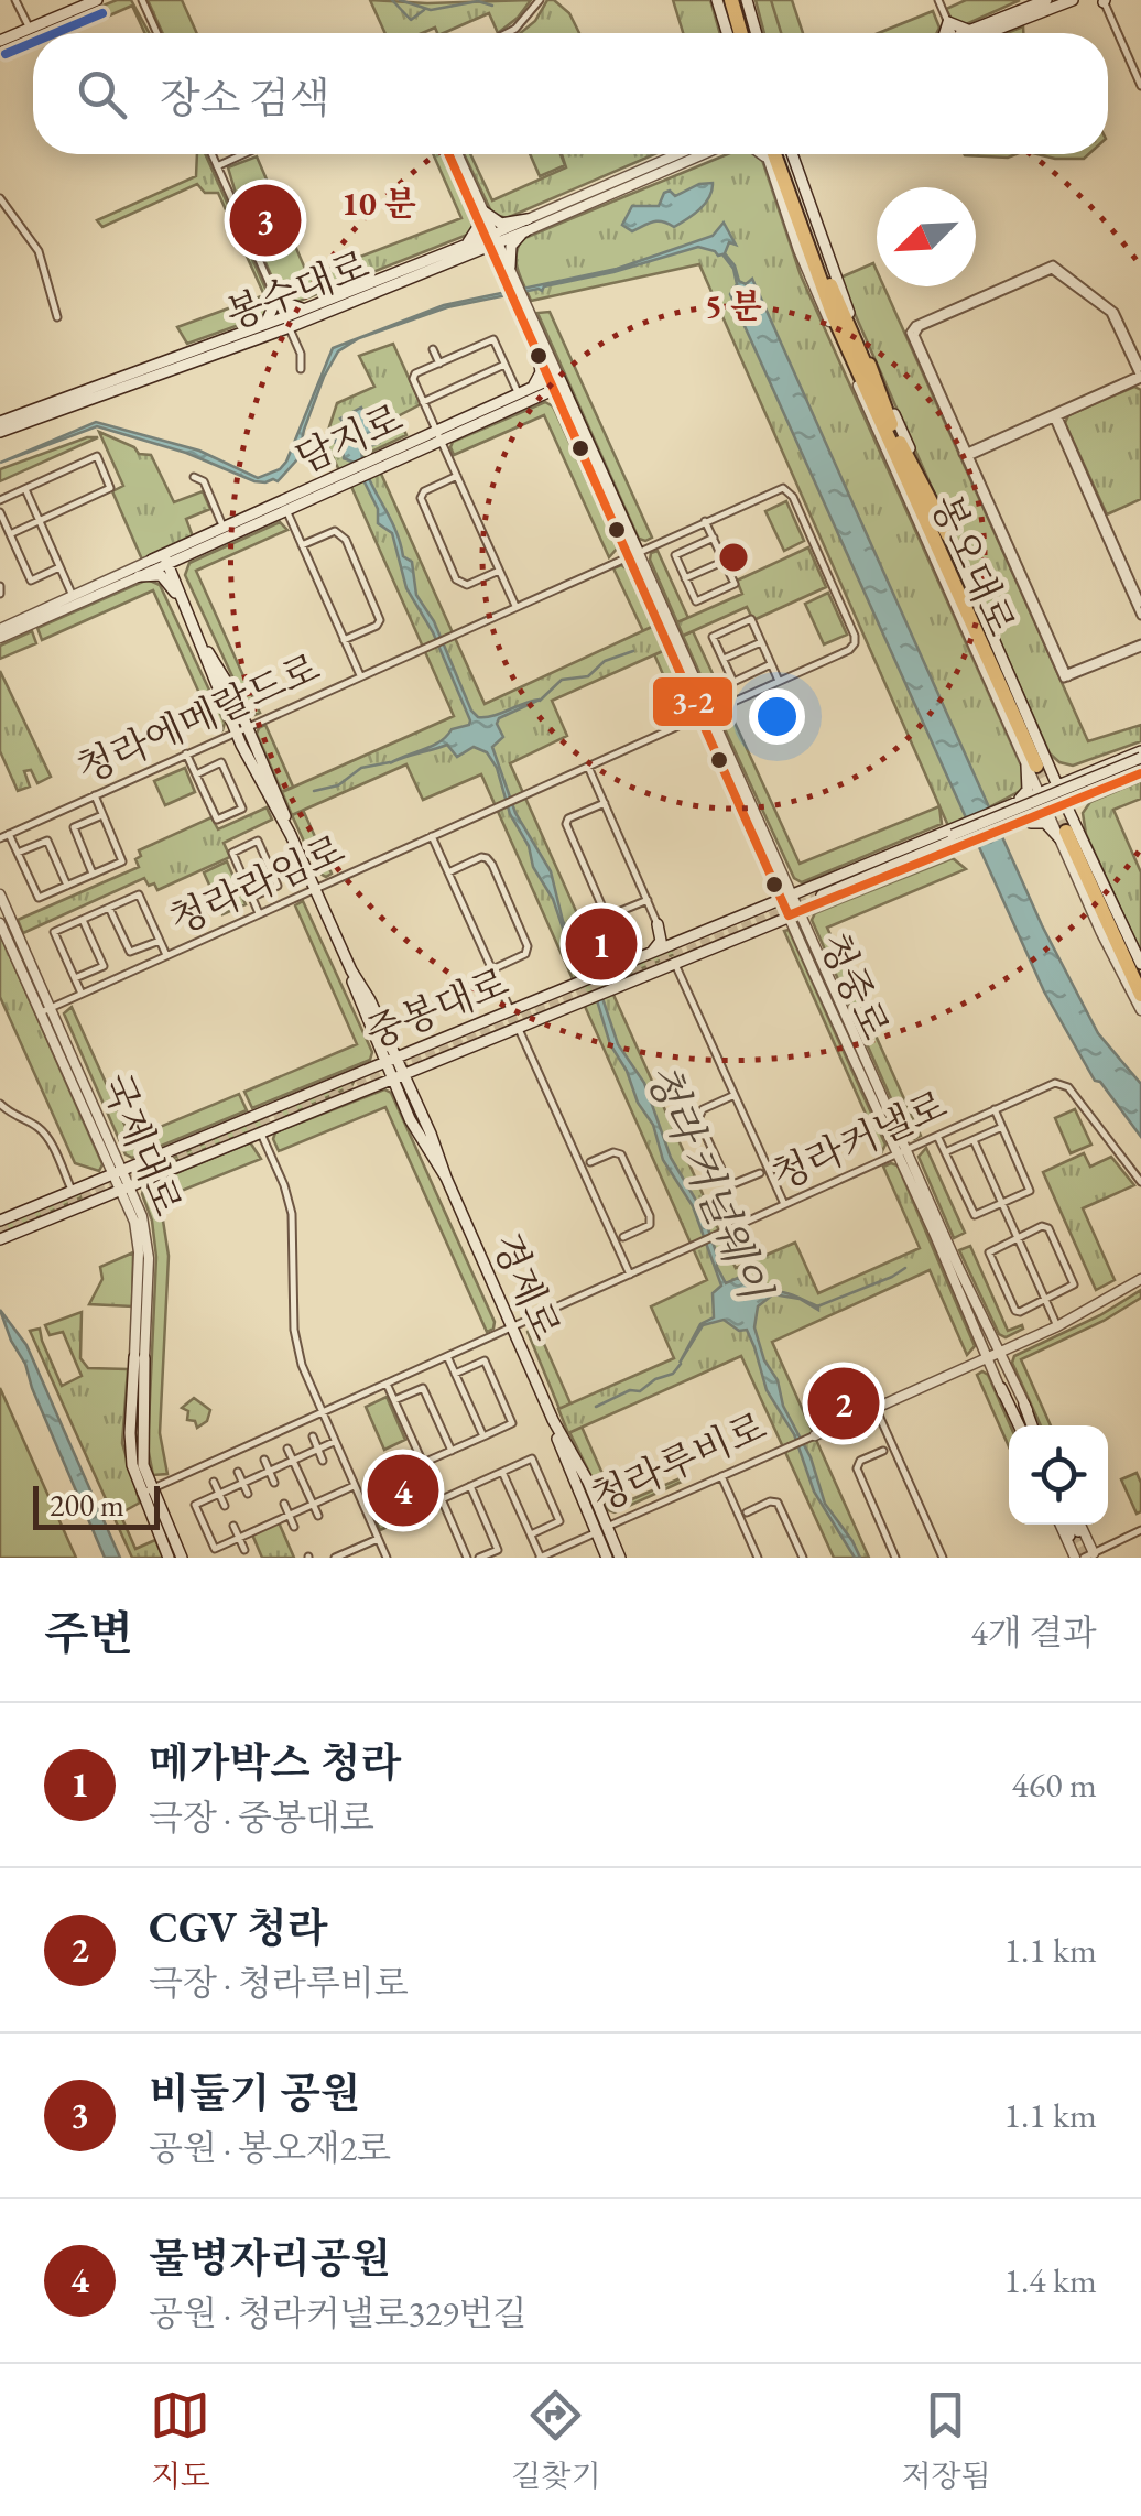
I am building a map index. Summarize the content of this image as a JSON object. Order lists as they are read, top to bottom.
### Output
{
  "streets": {
    "highway": ["봉오대로"],
    "main road": [
      "봉수대로",
      "담지로",
      "청중로",
      "중봉대로",
      "국제대로",
      "경제로"
    ],
    "street": [
      "청라에메랄드로",
      "청라라임로",
      "청라커낼로",
      "청라루비로"
    ]
  },
  "crossings": [
    ["담지로", "경제로"],
    ["봉오대로", "중봉대로"],
    ["청라에메랄드로", "경제로"],
    ["청라라임로", "국제대로"],
    ["청라라임로", "경제로"],
    ["청중로", "중봉대로"],
    ["청중로", "청라커낼로"],
    ["청중로", "청라루비로"],
    ["중봉대로", "국제대로"],
    ["중봉대로", "경제로"],
    ["청라커낼로", "국제대로"],
    ["청라커낼로", "경제로"],
    ["청라커낼로", "청라루비로"],
    ["경제로", "청라루비로"]
  ],
  "water": ["청라 커널웨이"],
  "lines": ["transit line 1", "transit line 3-2"],
  "scale_bar": "200 m",
  "north": "bottom left",
  "page": {
    "search": "장소 검색",
    "pins": [
      "3",
      "1",
      "2",
      "4"
    ],
    "scale": "200 m",
    "heading": ["주변", "4개 결과"],
    "list": [
      {
        "mark": "1",
        "name": "메가박스 청라",
        "note": "극장 · 중봉대로",
        "value": "460 m"
      },
      {
        "mark": "2",
        "name": "CGV 청라",
        "note": "극장 · 청라루비로",
        "value": "1.1 km"
      },
      {
        "mark": "3",
        "name": "비둘기 공원",
        "note": "공원 · 봉오재2로",
        "value": "1.1 km"
      },
      {
        "mark": "4",
        "name": "물병자리공원",
        "note": "공원 · 청라커낼로329번길",
        "value": "1.4 km"
      }
    ],
    "nav": ["지도", "길찾기", "저장됨"]
  },
  "rings": ["10 분", "5 분"]
}
